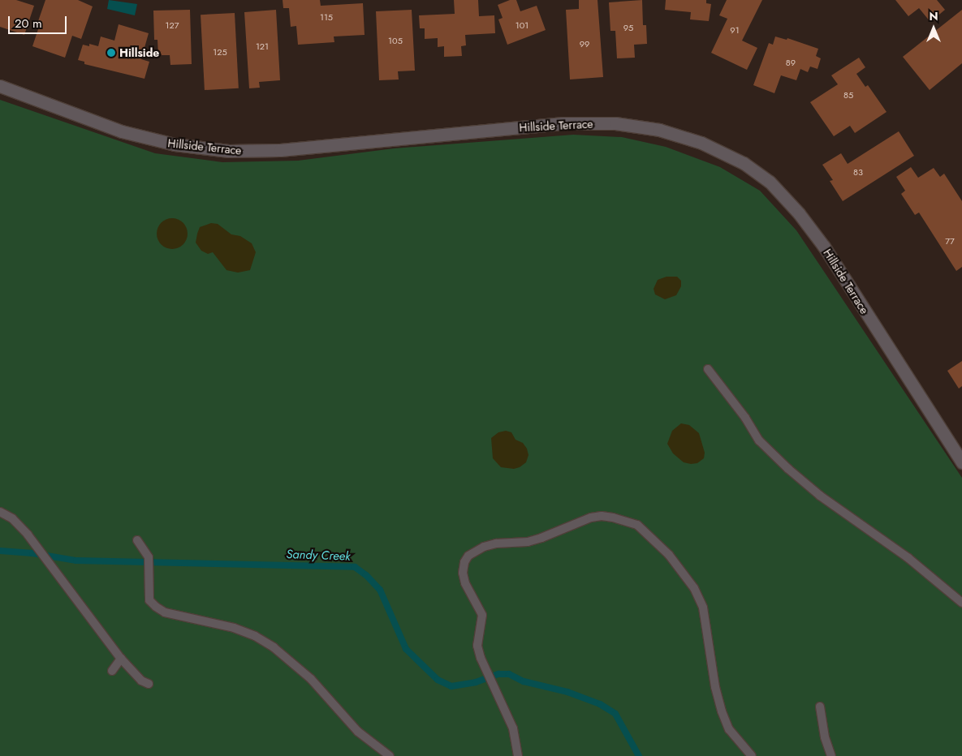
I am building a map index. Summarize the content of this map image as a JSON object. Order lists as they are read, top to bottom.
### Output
{
  "streets": {
    "street": ["Hillside Terrace"]
  },
  "water": ["Sandy Creek"],
  "places": ["Hillside"],
  "house_numbers": [
    "115",
    "127",
    "101",
    "95",
    "91",
    "105",
    "99",
    "121",
    "125",
    "89",
    "85",
    "83",
    "77"
  ],
  "scale_bar": "20 m",
  "north": "top"
}
